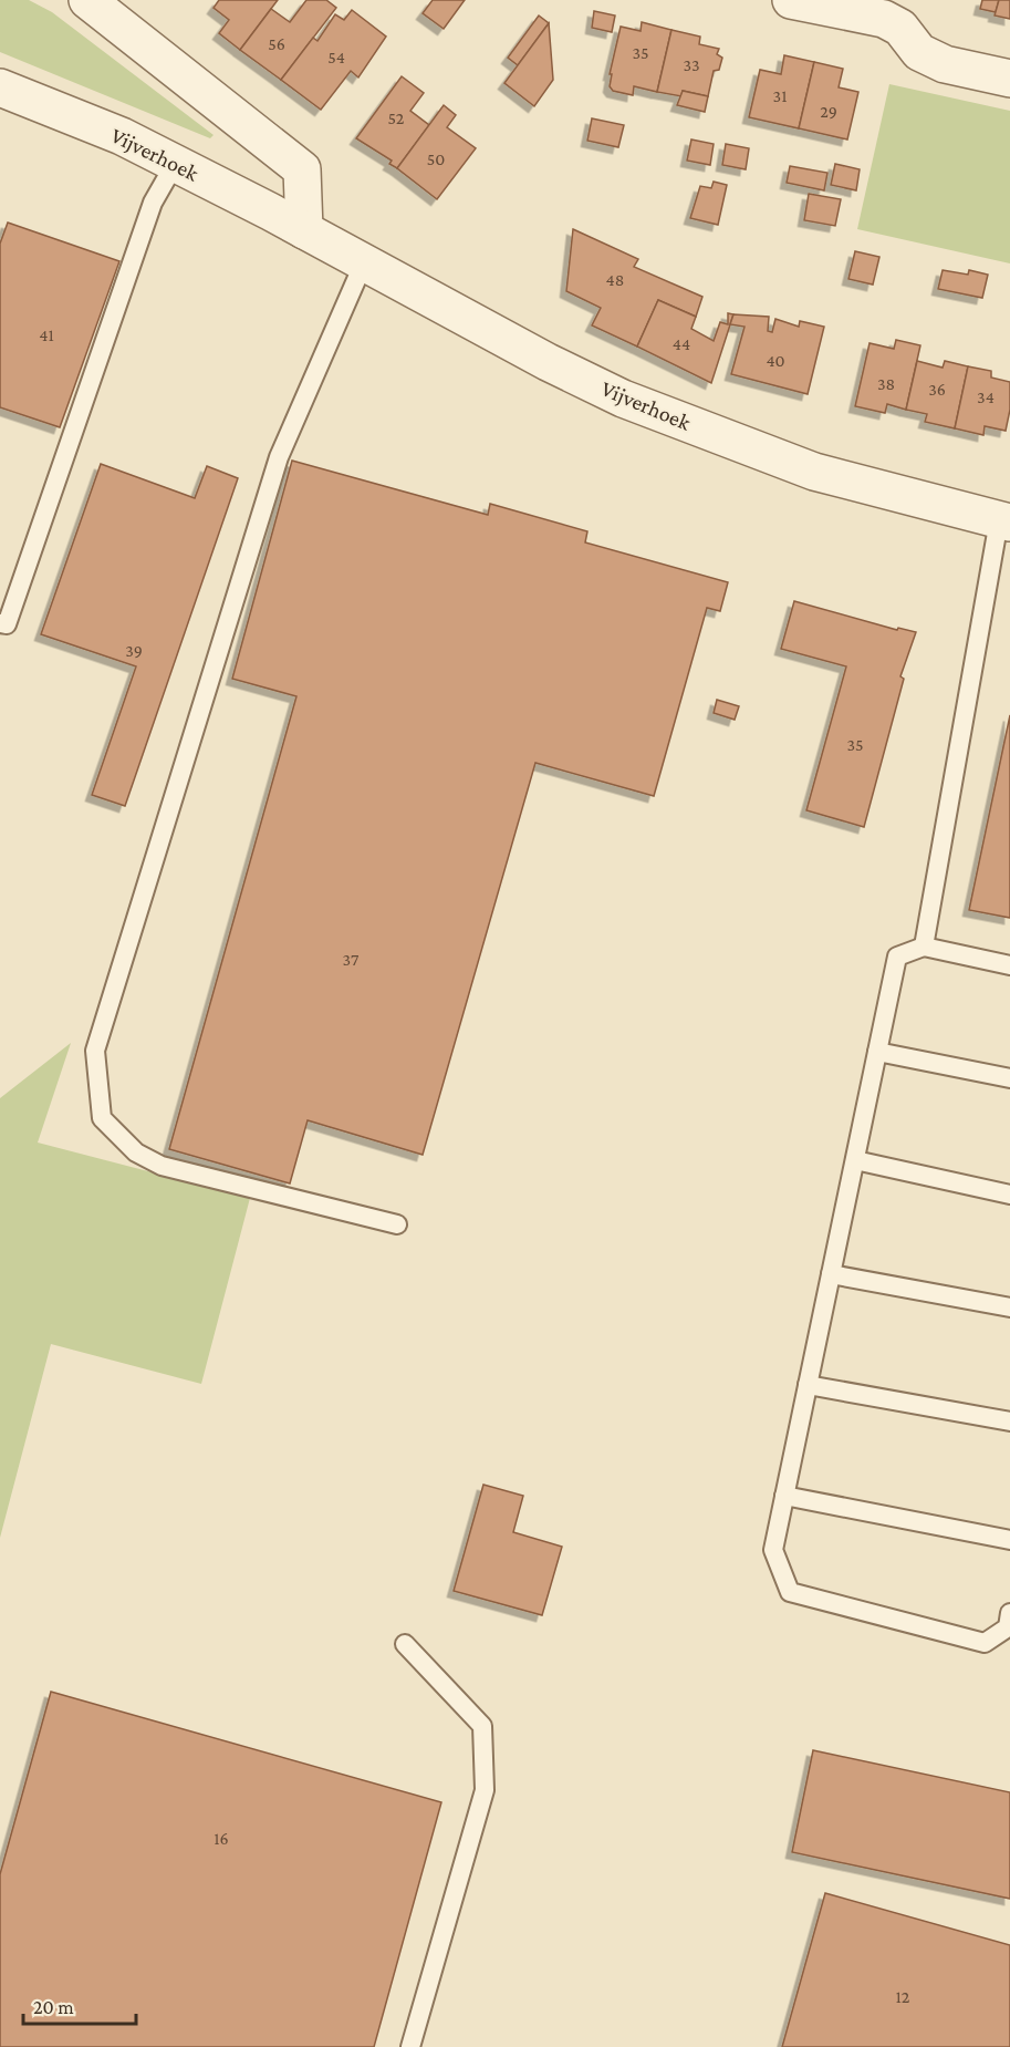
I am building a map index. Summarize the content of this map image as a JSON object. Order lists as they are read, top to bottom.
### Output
{
  "streets": {
    "street": ["Vijverhoek"]
  },
  "house_numbers": [
    "56",
    "35",
    "54",
    "33",
    "31",
    "29",
    "52",
    "50",
    "48",
    "41",
    "44",
    "40",
    "38",
    "36",
    "34",
    "39",
    "35",
    "37",
    "16",
    "12"
  ],
  "scale_bar": "20 m"
}
